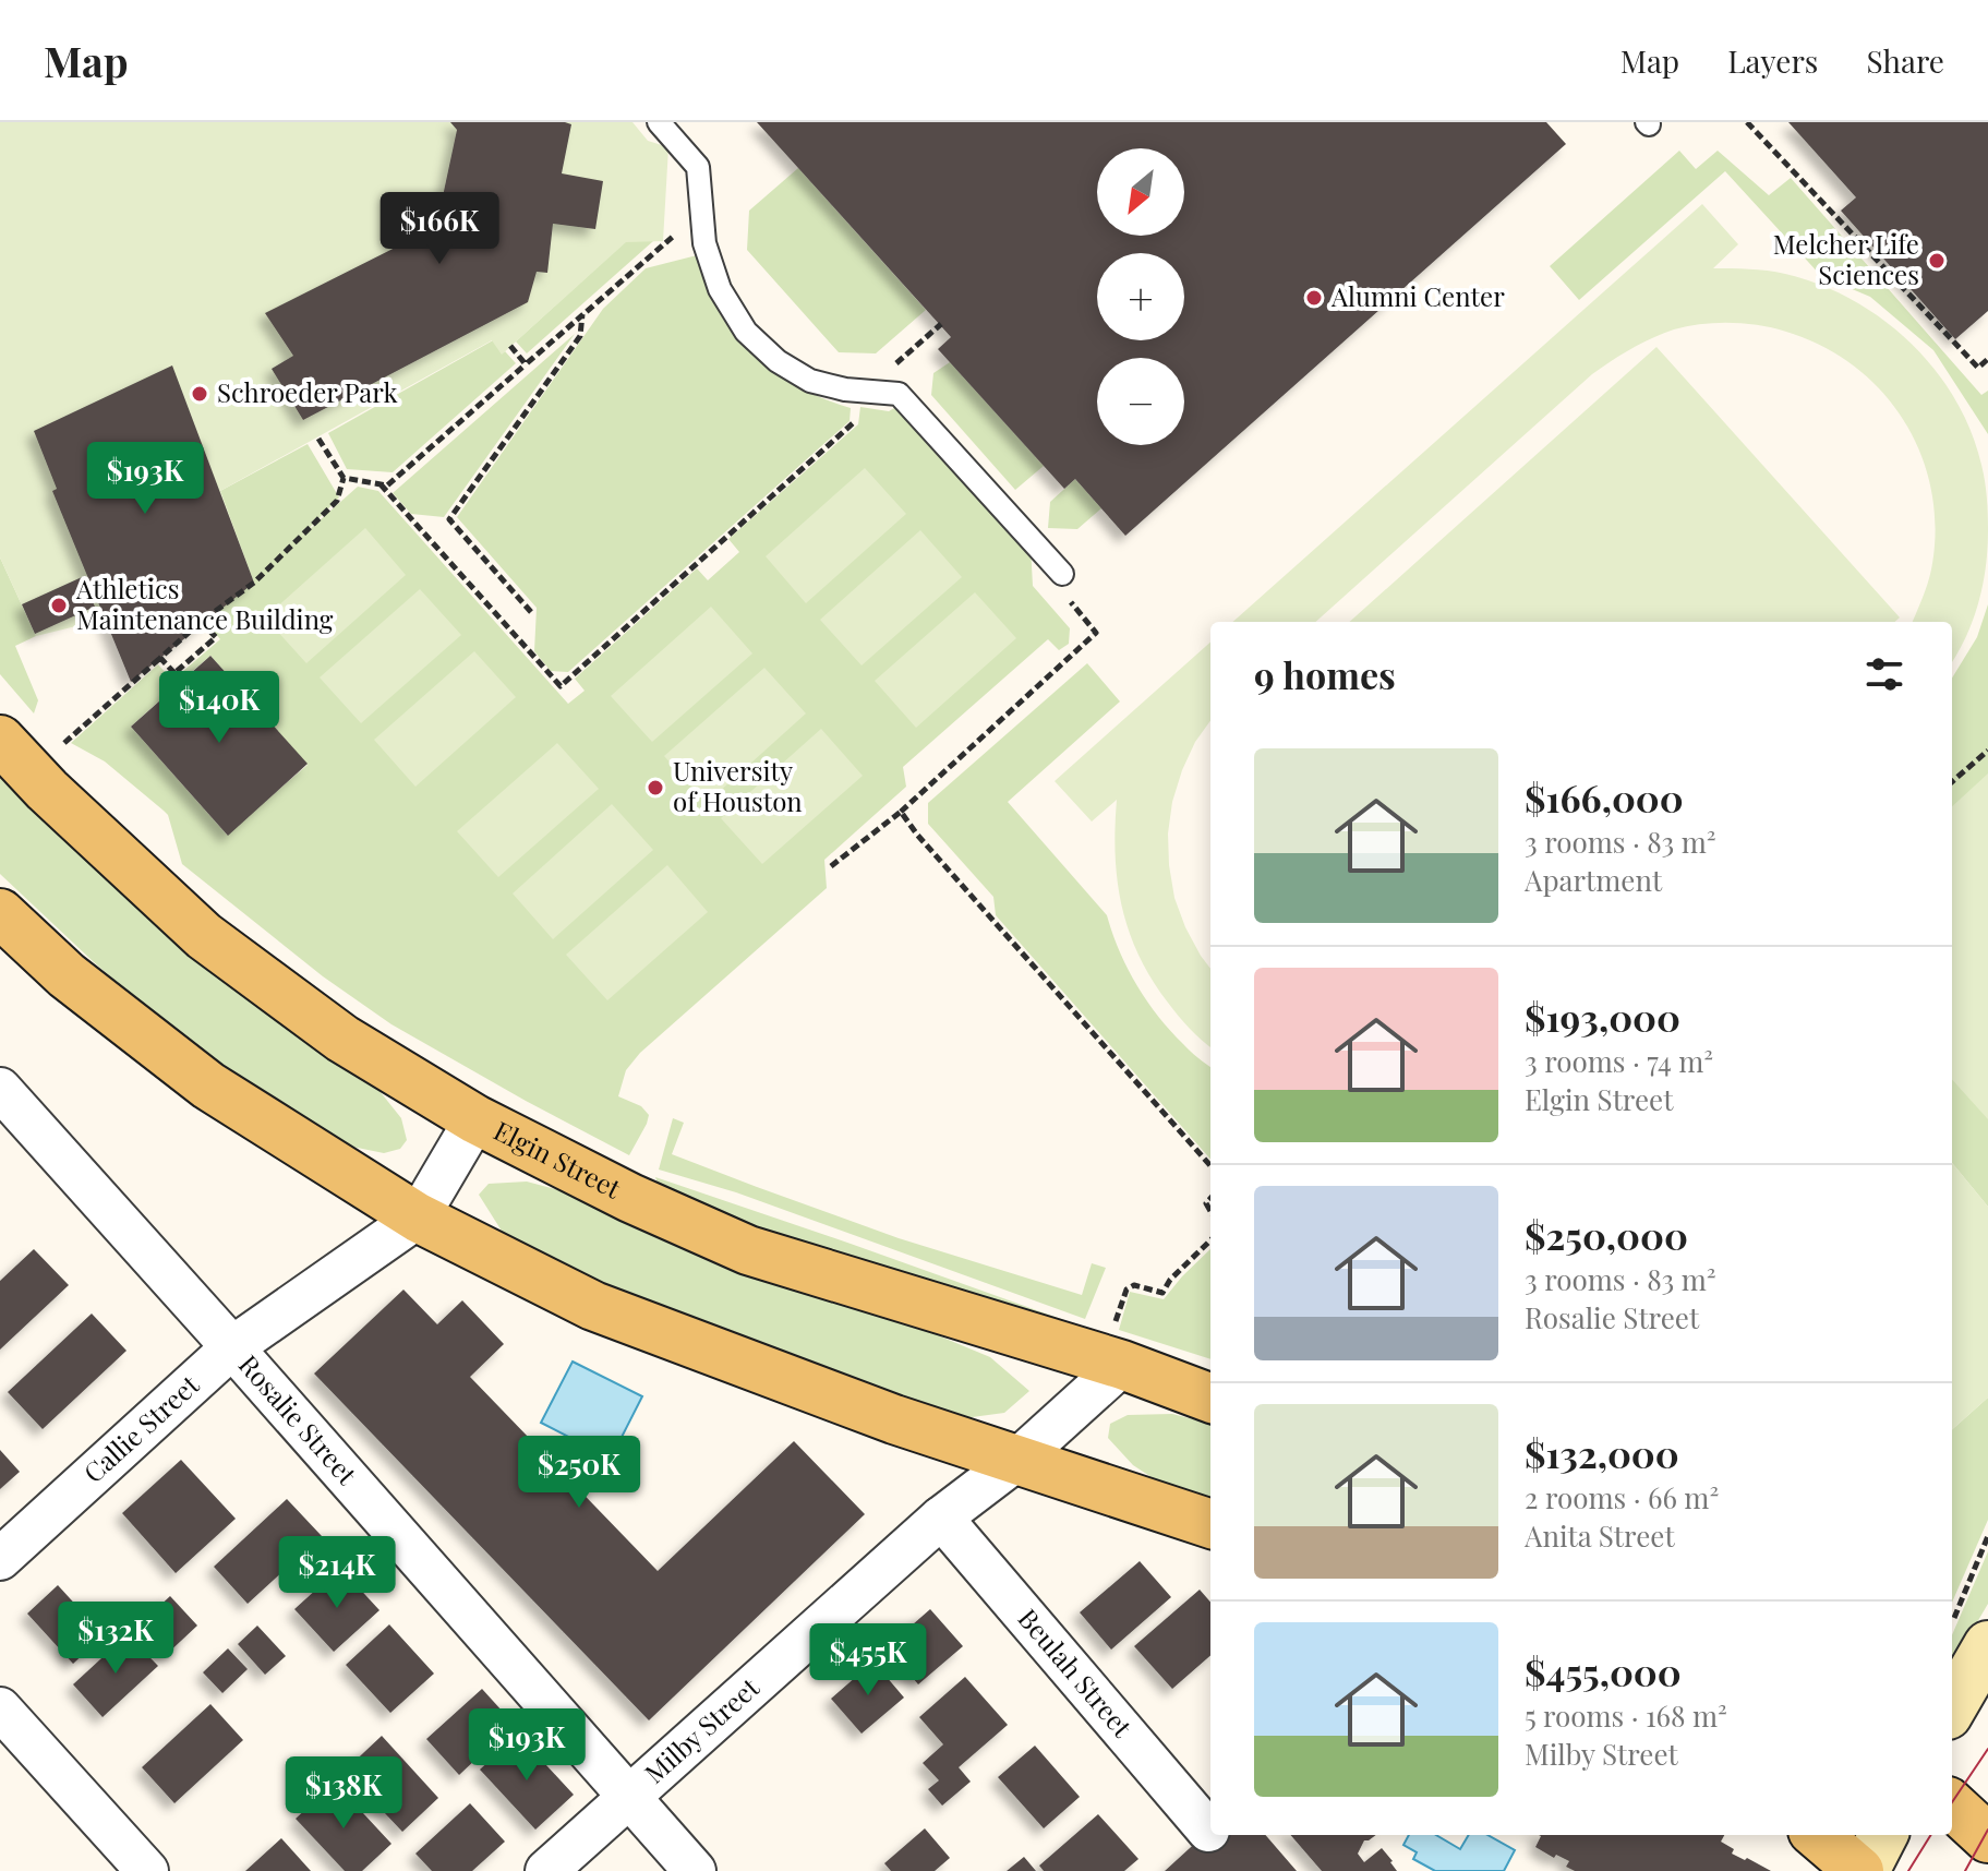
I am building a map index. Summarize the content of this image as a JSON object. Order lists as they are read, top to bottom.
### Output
{
  "streets": {
    "main road": ["Elgin Street"],
    "street": [
      "Rosalie Street",
      "Callie Street",
      "Beulah Street",
      "Milby Street"
    ]
  },
  "crossings": [
    ["Elgin Street", "Milby Street"],
    ["Rosalie Street", "Callie Street"],
    ["Rosalie Street", "Milby Street"],
    ["Beulah Street", "Milby Street"]
  ],
  "places": [
    "Melcher Life Sciences",
    "Alumni Center",
    "Schroeder Park",
    "Athletics Maintenance Building",
    "University of Houston"
  ],
  "north": "bottom left",
  "page": {
    "header": "Map",
    "nav": ["Map", "Layers", "Share"],
    "map_buttons": ["+", "−"],
    "price": [
      "$166K",
      "$193K",
      "$140K",
      "$250K",
      "$214K",
      "$132K",
      "$455K",
      "$193K",
      "$138K"
    ],
    "heading": "9 homes",
    "list": [
      {
        "name": "$166,000",
        "note": "3 rooms · 83 m² · Apartment"
      },
      {
        "name": "$193,000",
        "note": "3 rooms · 74 m² · Elgin Street"
      },
      {
        "name": "$250,000",
        "note": "3 rooms · 83 m² · Rosalie Street"
      },
      {
        "name": "$132,000",
        "note": "2 rooms · 66 m² · Anita Street"
      },
      {
        "name": "$455,000",
        "note": "5 rooms · 168 m² · Milby Street"
      }
    ]
  }
}
